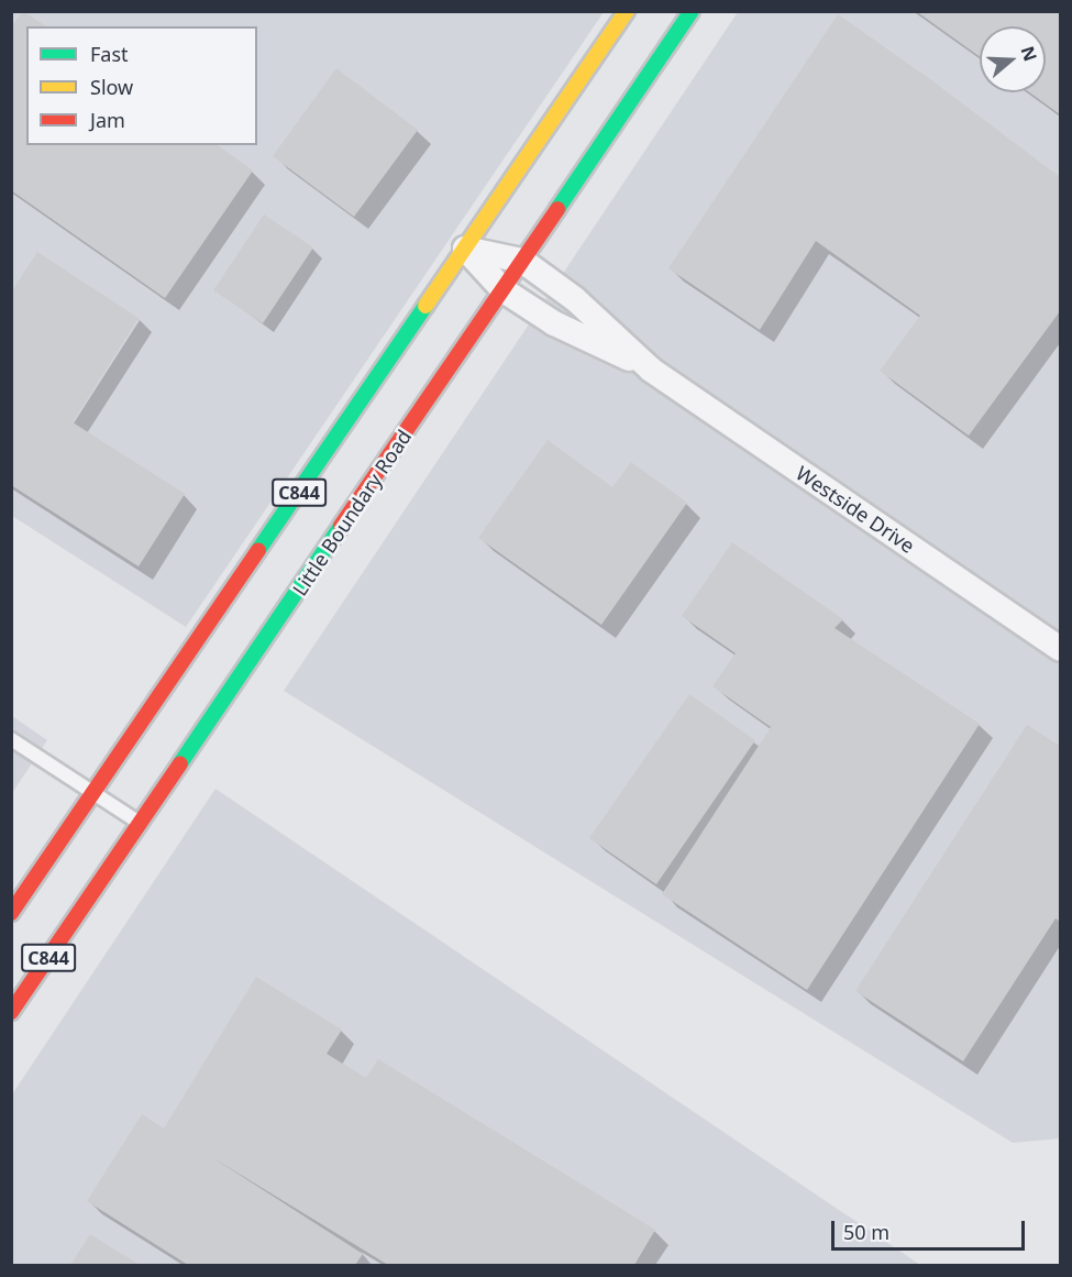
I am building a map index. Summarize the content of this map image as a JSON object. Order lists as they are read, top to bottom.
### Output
{
  "streets": {
    "main road": ["C844", "Little Boundary Road"],
    "street": ["Westside Drive"]
  },
  "crossings": [
    ["C844", "Westside Drive"],
    ["Westside Drive", "Little Boundary Road"]
  ],
  "legend": ["Fast", "Slow", "Jam"],
  "scale_bar": "50 m",
  "north": "right"
}
